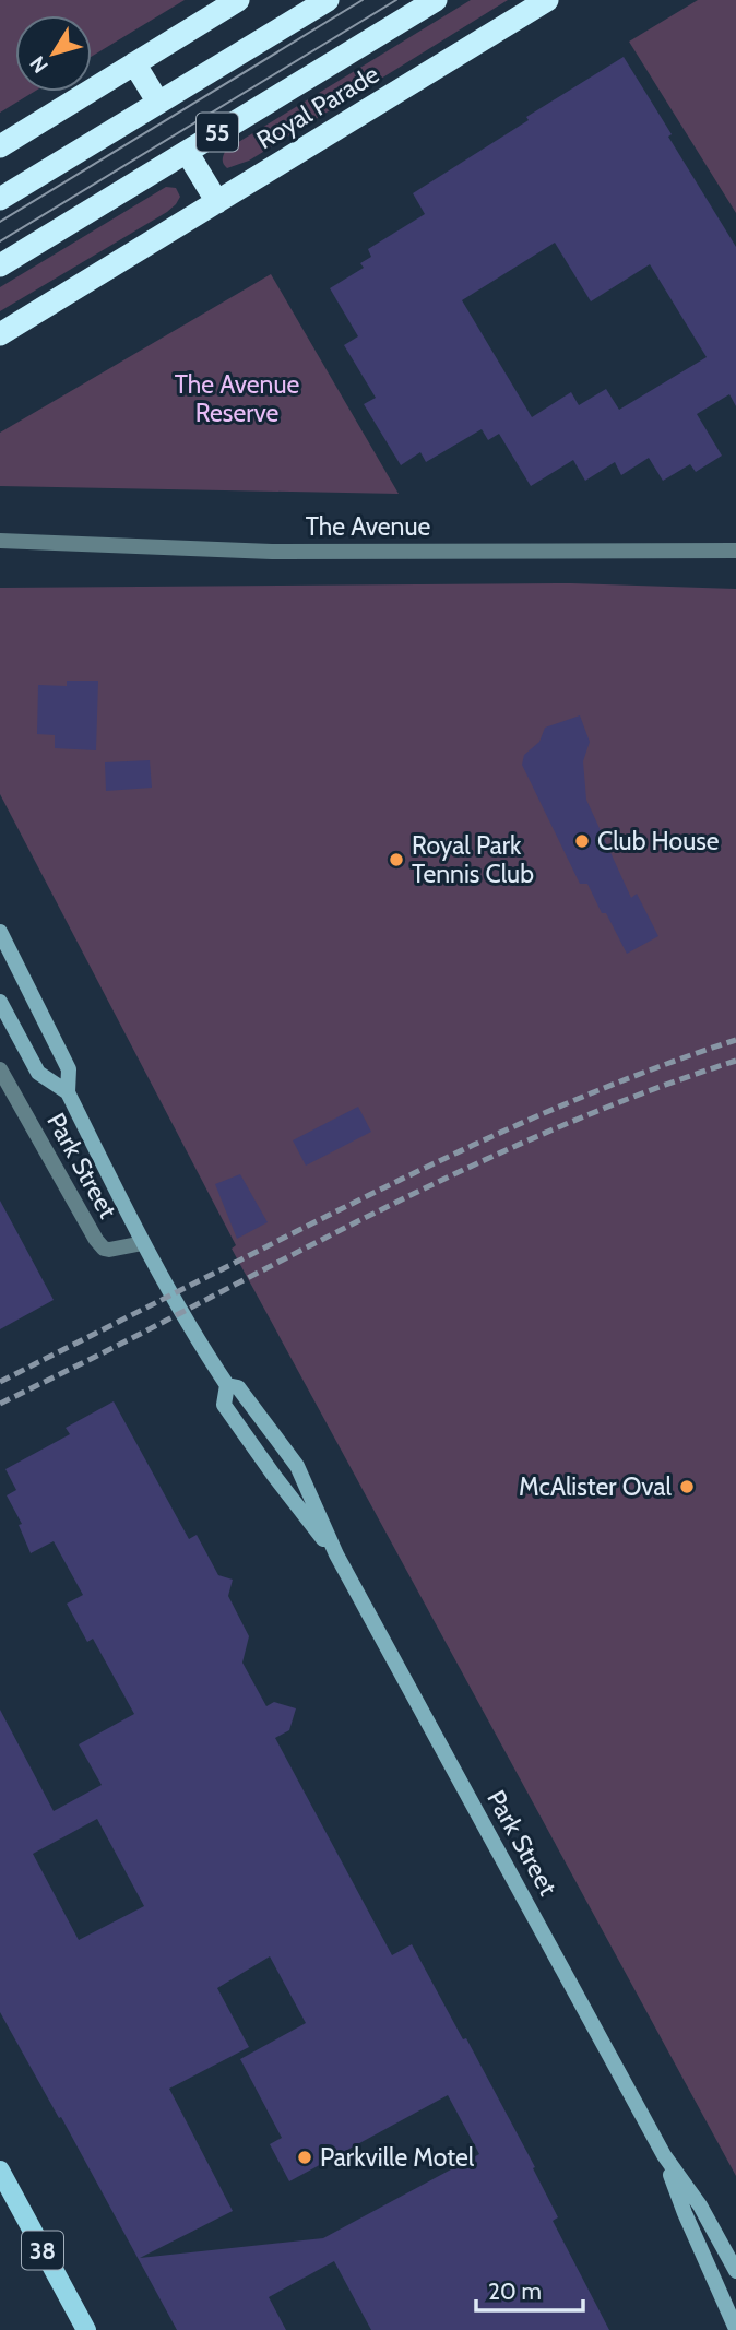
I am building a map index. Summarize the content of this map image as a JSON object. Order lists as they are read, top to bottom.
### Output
{
  "streets": {
    "highway": ["Royal Parade", "55"],
    "main road": ["38"],
    "street": ["The Avenue", "Park Street"]
  },
  "parks": ["The Avenue Reserve"],
  "places": [
    "Club House",
    "Royal Park Tennis Club",
    "McAlister Oval",
    "Parkville Motel"
  ],
  "scale_bar": "20 m",
  "north": "bottom left"
}
